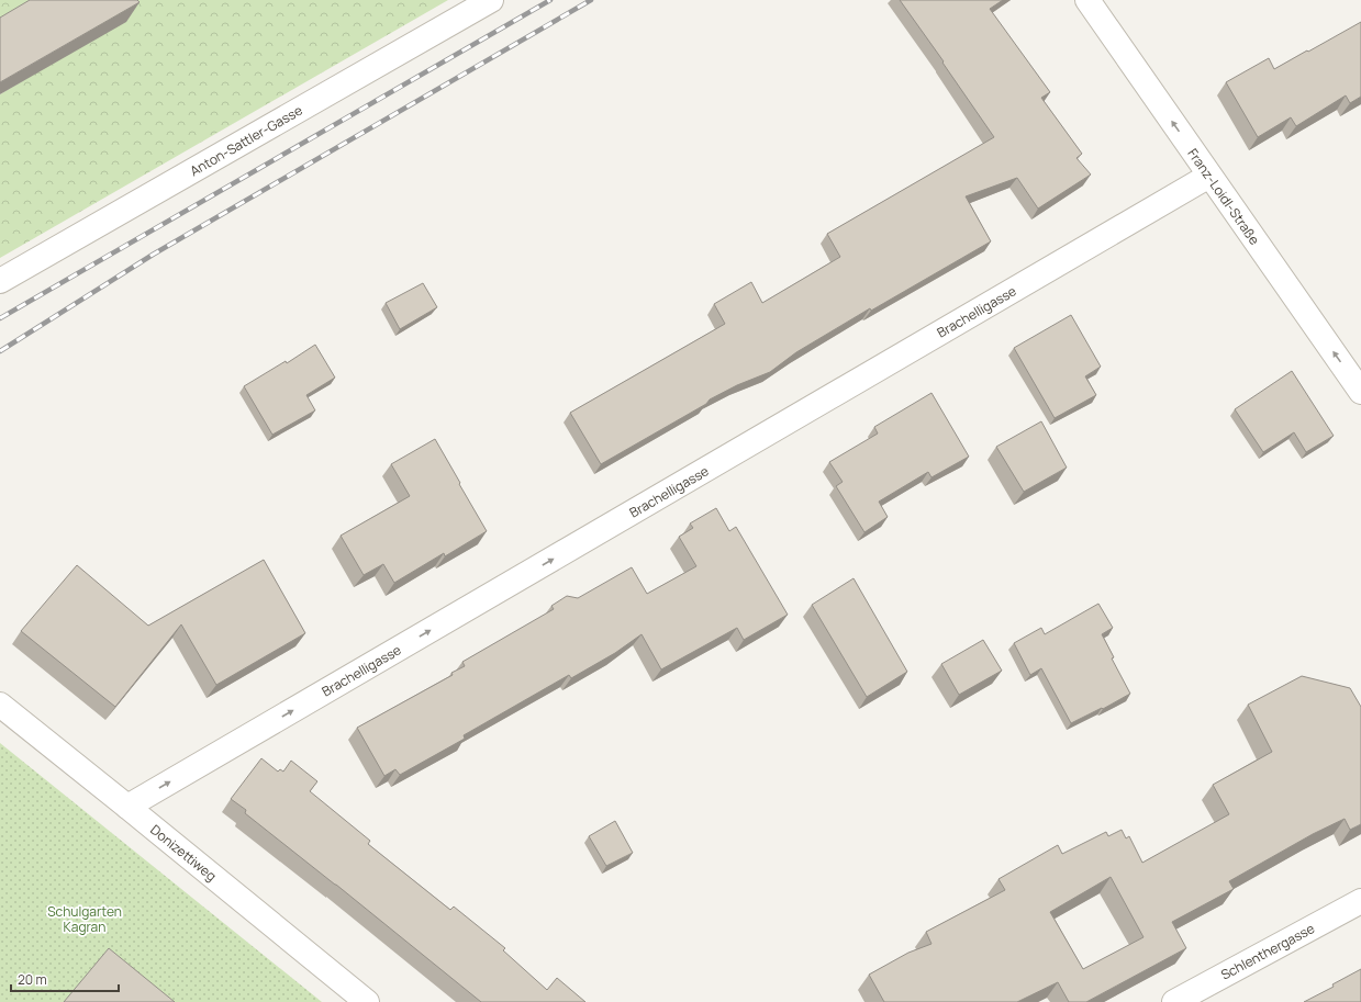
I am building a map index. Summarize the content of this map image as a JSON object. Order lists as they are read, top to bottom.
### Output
{
  "streets": {
    "street": [
      "Anton-Sattler-Gasse",
      "Franz-Loidl-Straße",
      "Brachelligasse",
      "Donizettiweg",
      "Schlenthergasse"
    ]
  },
  "crossings": [
    ["Franz-Loidl-Straße", "Brachelligasse"],
    ["Brachelligasse", "Donizettiweg"]
  ],
  "one_way": ["Franz-Loidl-Straße", "Brachelligasse"],
  "parks": ["Schulgarten Kagran"],
  "scale_bar": "20 m"
}
